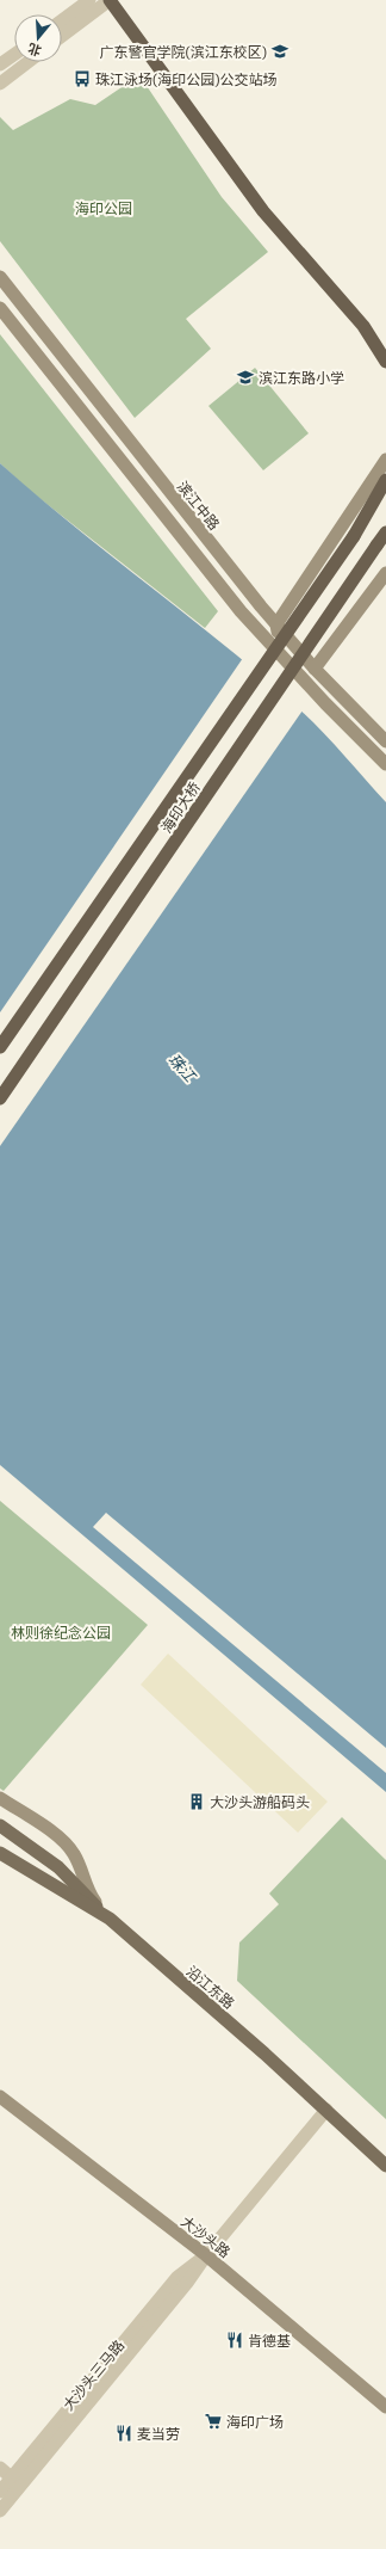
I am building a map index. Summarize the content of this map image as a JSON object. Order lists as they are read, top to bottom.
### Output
{
  "streets": {
    "highway": ["海印大桥"],
    "main road": ["滨江中路", "沿江东路", "大沙头路"],
    "street": ["大沙头三马路"]
  },
  "crossings": [
    ["沿江东路", "大沙头三马路"],
    ["大沙头路", "大沙头三马路"]
  ],
  "water": ["珠江"],
  "parks": ["海印公园", "林则徐纪念公园"],
  "places": {
    "school or university": ["广东警官学院(滨江东校区)", "滨江东路小学"],
    "bus stop": ["珠江泳场(海印公园)公交站场"],
    "building": ["大沙头游船码头"],
    "restaurant": ["肯德基", "麦当劳"],
    "supermarket": ["海印广场"]
  },
  "north": "bottom"
}
